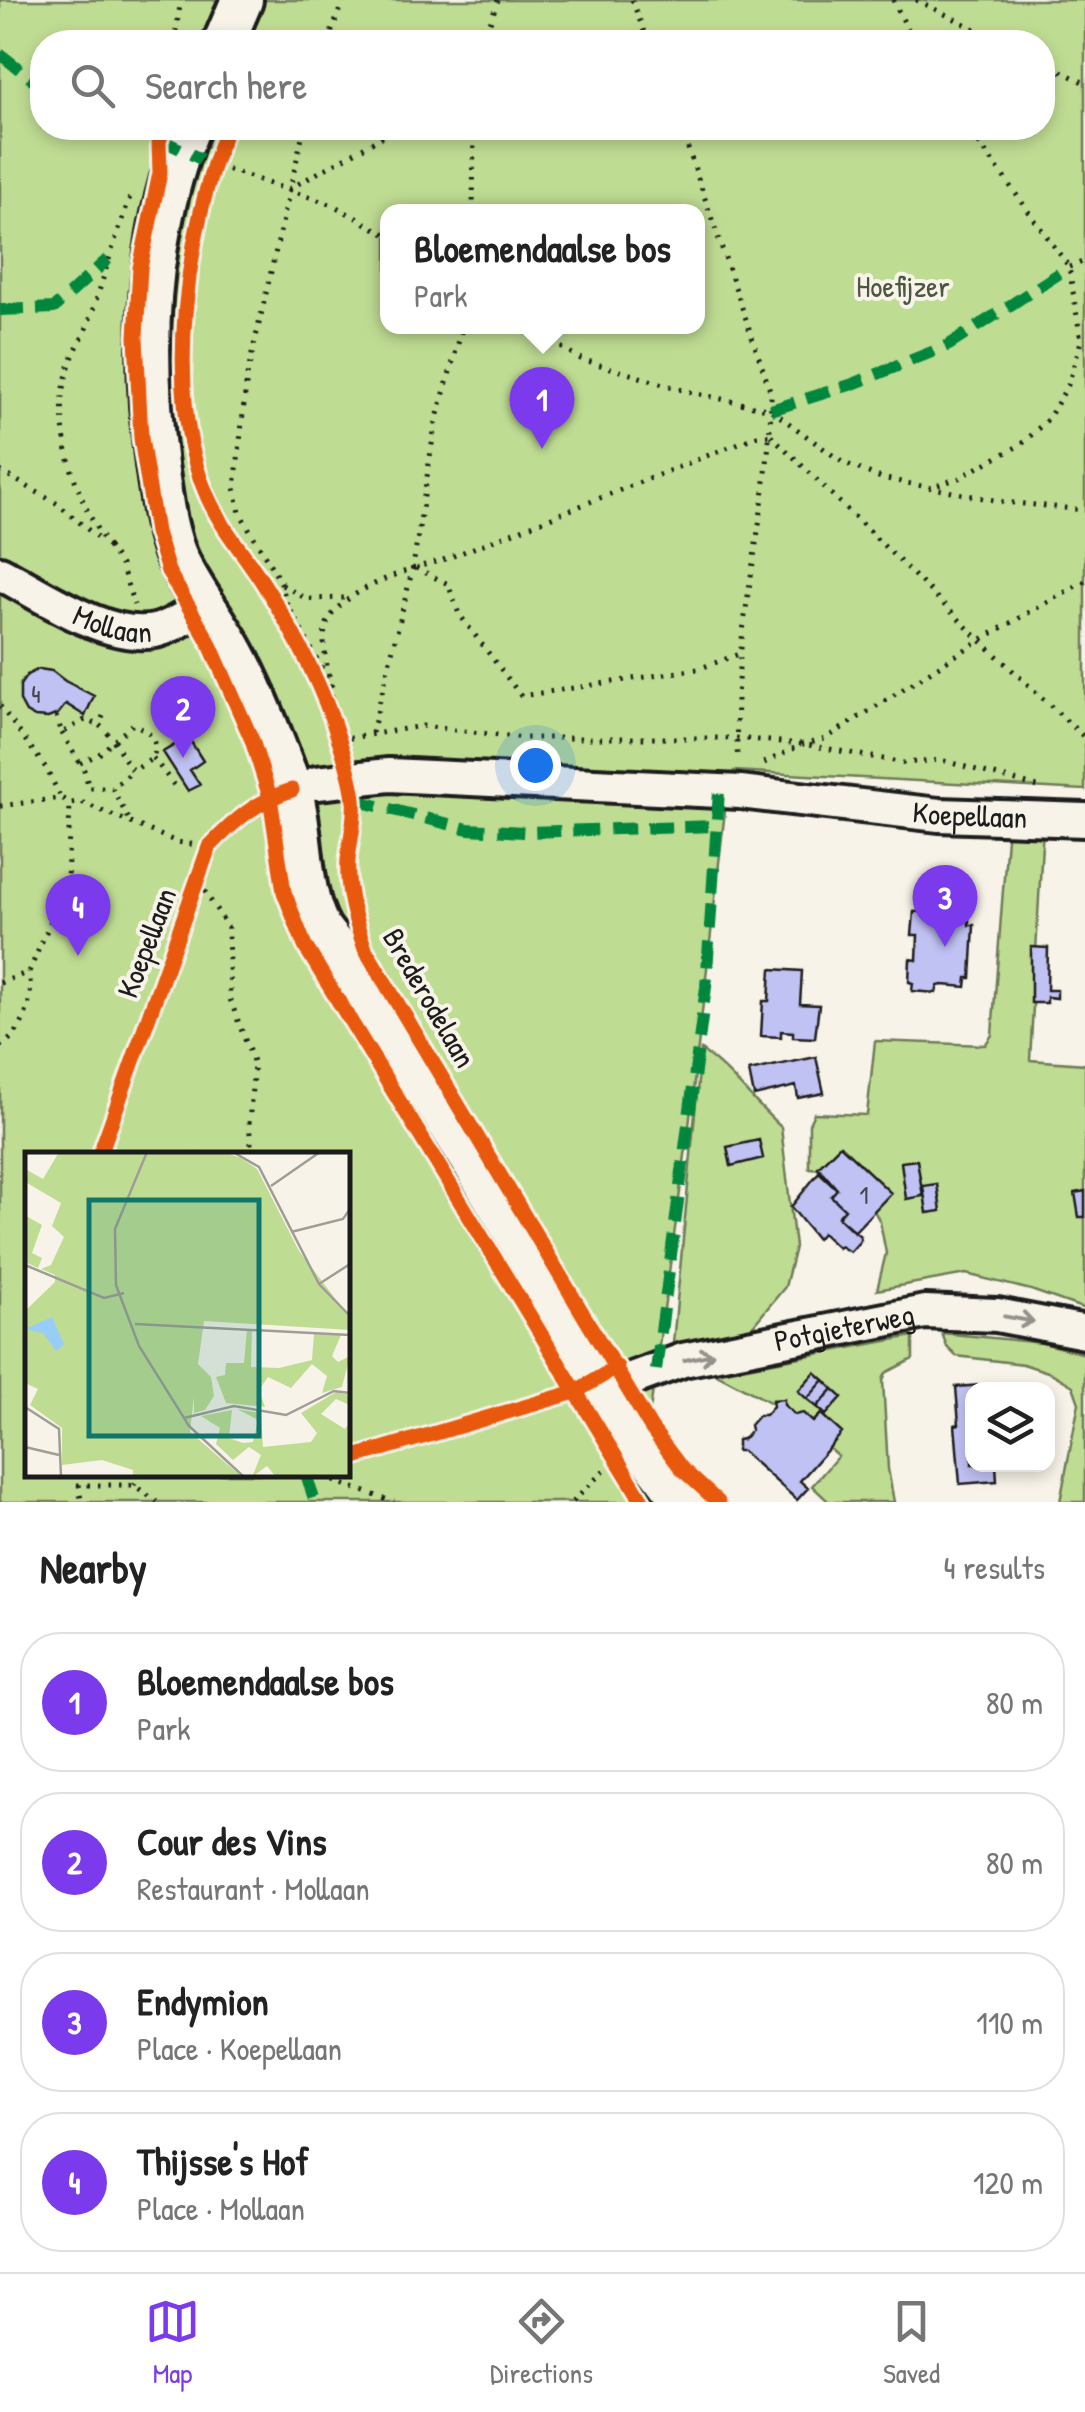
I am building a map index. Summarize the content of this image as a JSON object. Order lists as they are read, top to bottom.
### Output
{
  "streets": {
    "street": ["Mollaan", "Koepellaan", "Potgieterweg"],
    "cycle path": ["Brederodelaan"]
  },
  "one_way": ["Potgieterweg"],
  "parks": ["Hoefijzer"],
  "house_numbers": ["4", "1"],
  "page": {
    "search": "Search here",
    "popup": ["Bloemendaalse bos", "Park"],
    "pins": [
      "1",
      "2",
      "3",
      "4"
    ],
    "heading": ["Nearby", "4 results"],
    "list": [
      {
        "mark": "1",
        "name": "Bloemendaalse bos",
        "note": "Park",
        "value": "80 m"
      },
      {
        "mark": "2",
        "name": "Cour des Vins",
        "note": "Restaurant · Mollaan",
        "value": "80 m"
      },
      {
        "mark": "3",
        "name": "Endymion",
        "note": "Place · Koepellaan",
        "value": "110 m"
      },
      {
        "mark": "4",
        "name": "Thijsse's Hof",
        "note": "Place · Mollaan",
        "value": "120 m"
      }
    ],
    "nav": ["Map", "Directions", "Saved"]
  }
}
